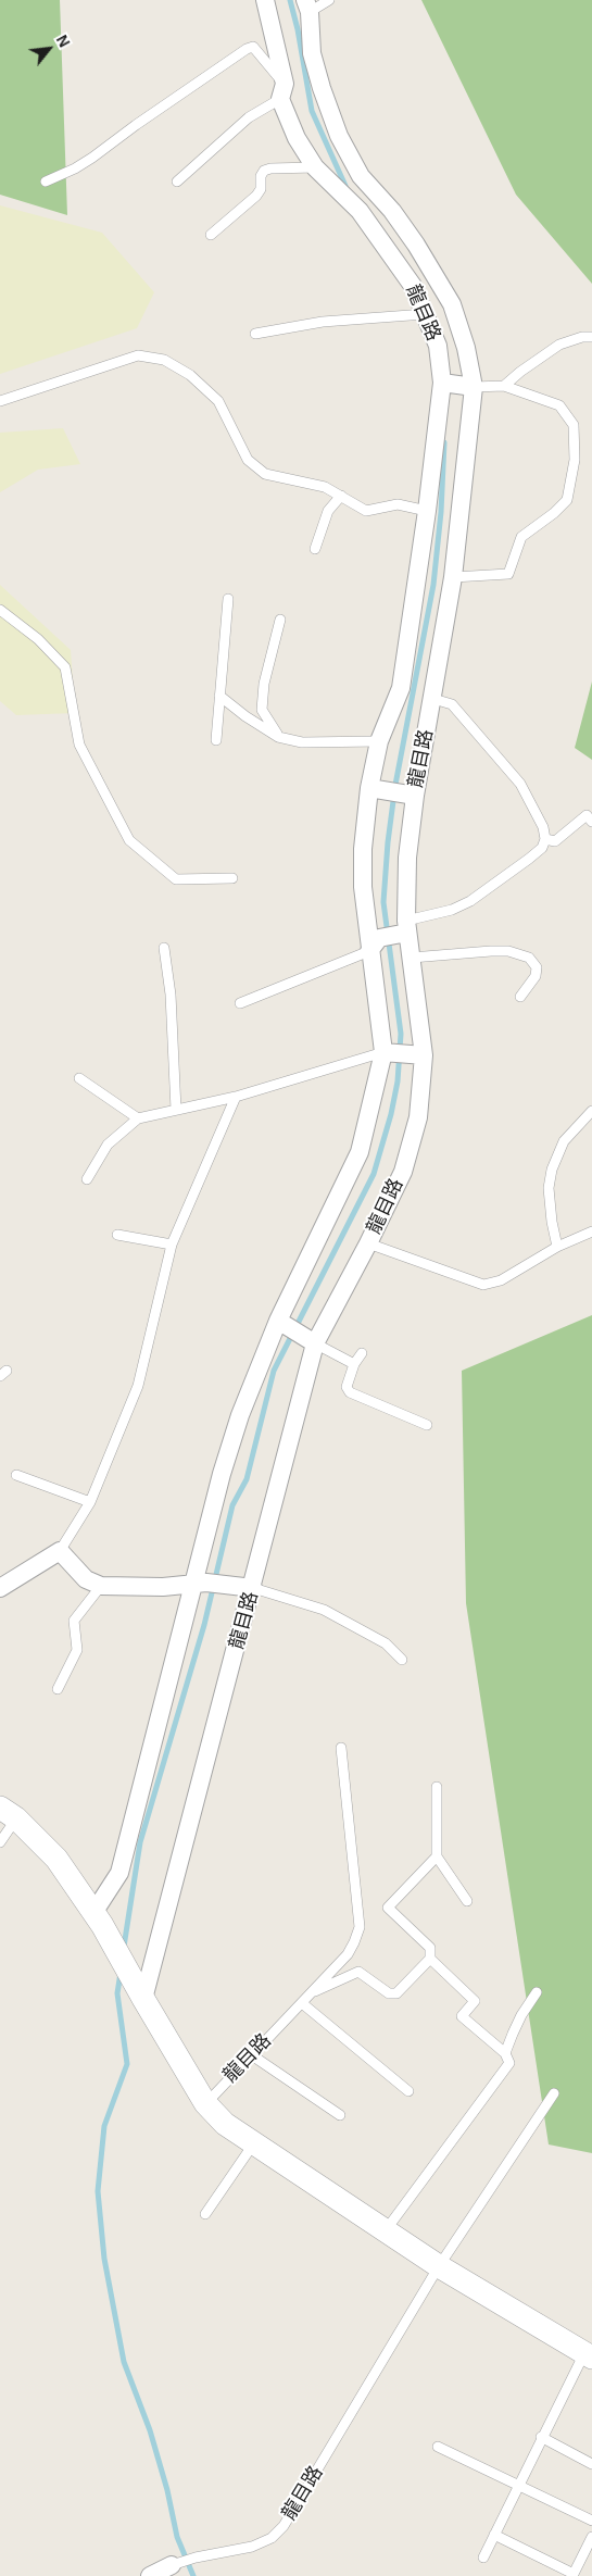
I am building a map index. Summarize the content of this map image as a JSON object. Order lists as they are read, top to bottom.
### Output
{
  "streets": {
    "street": ["龍目路"]
  },
  "north": "top right"
}
